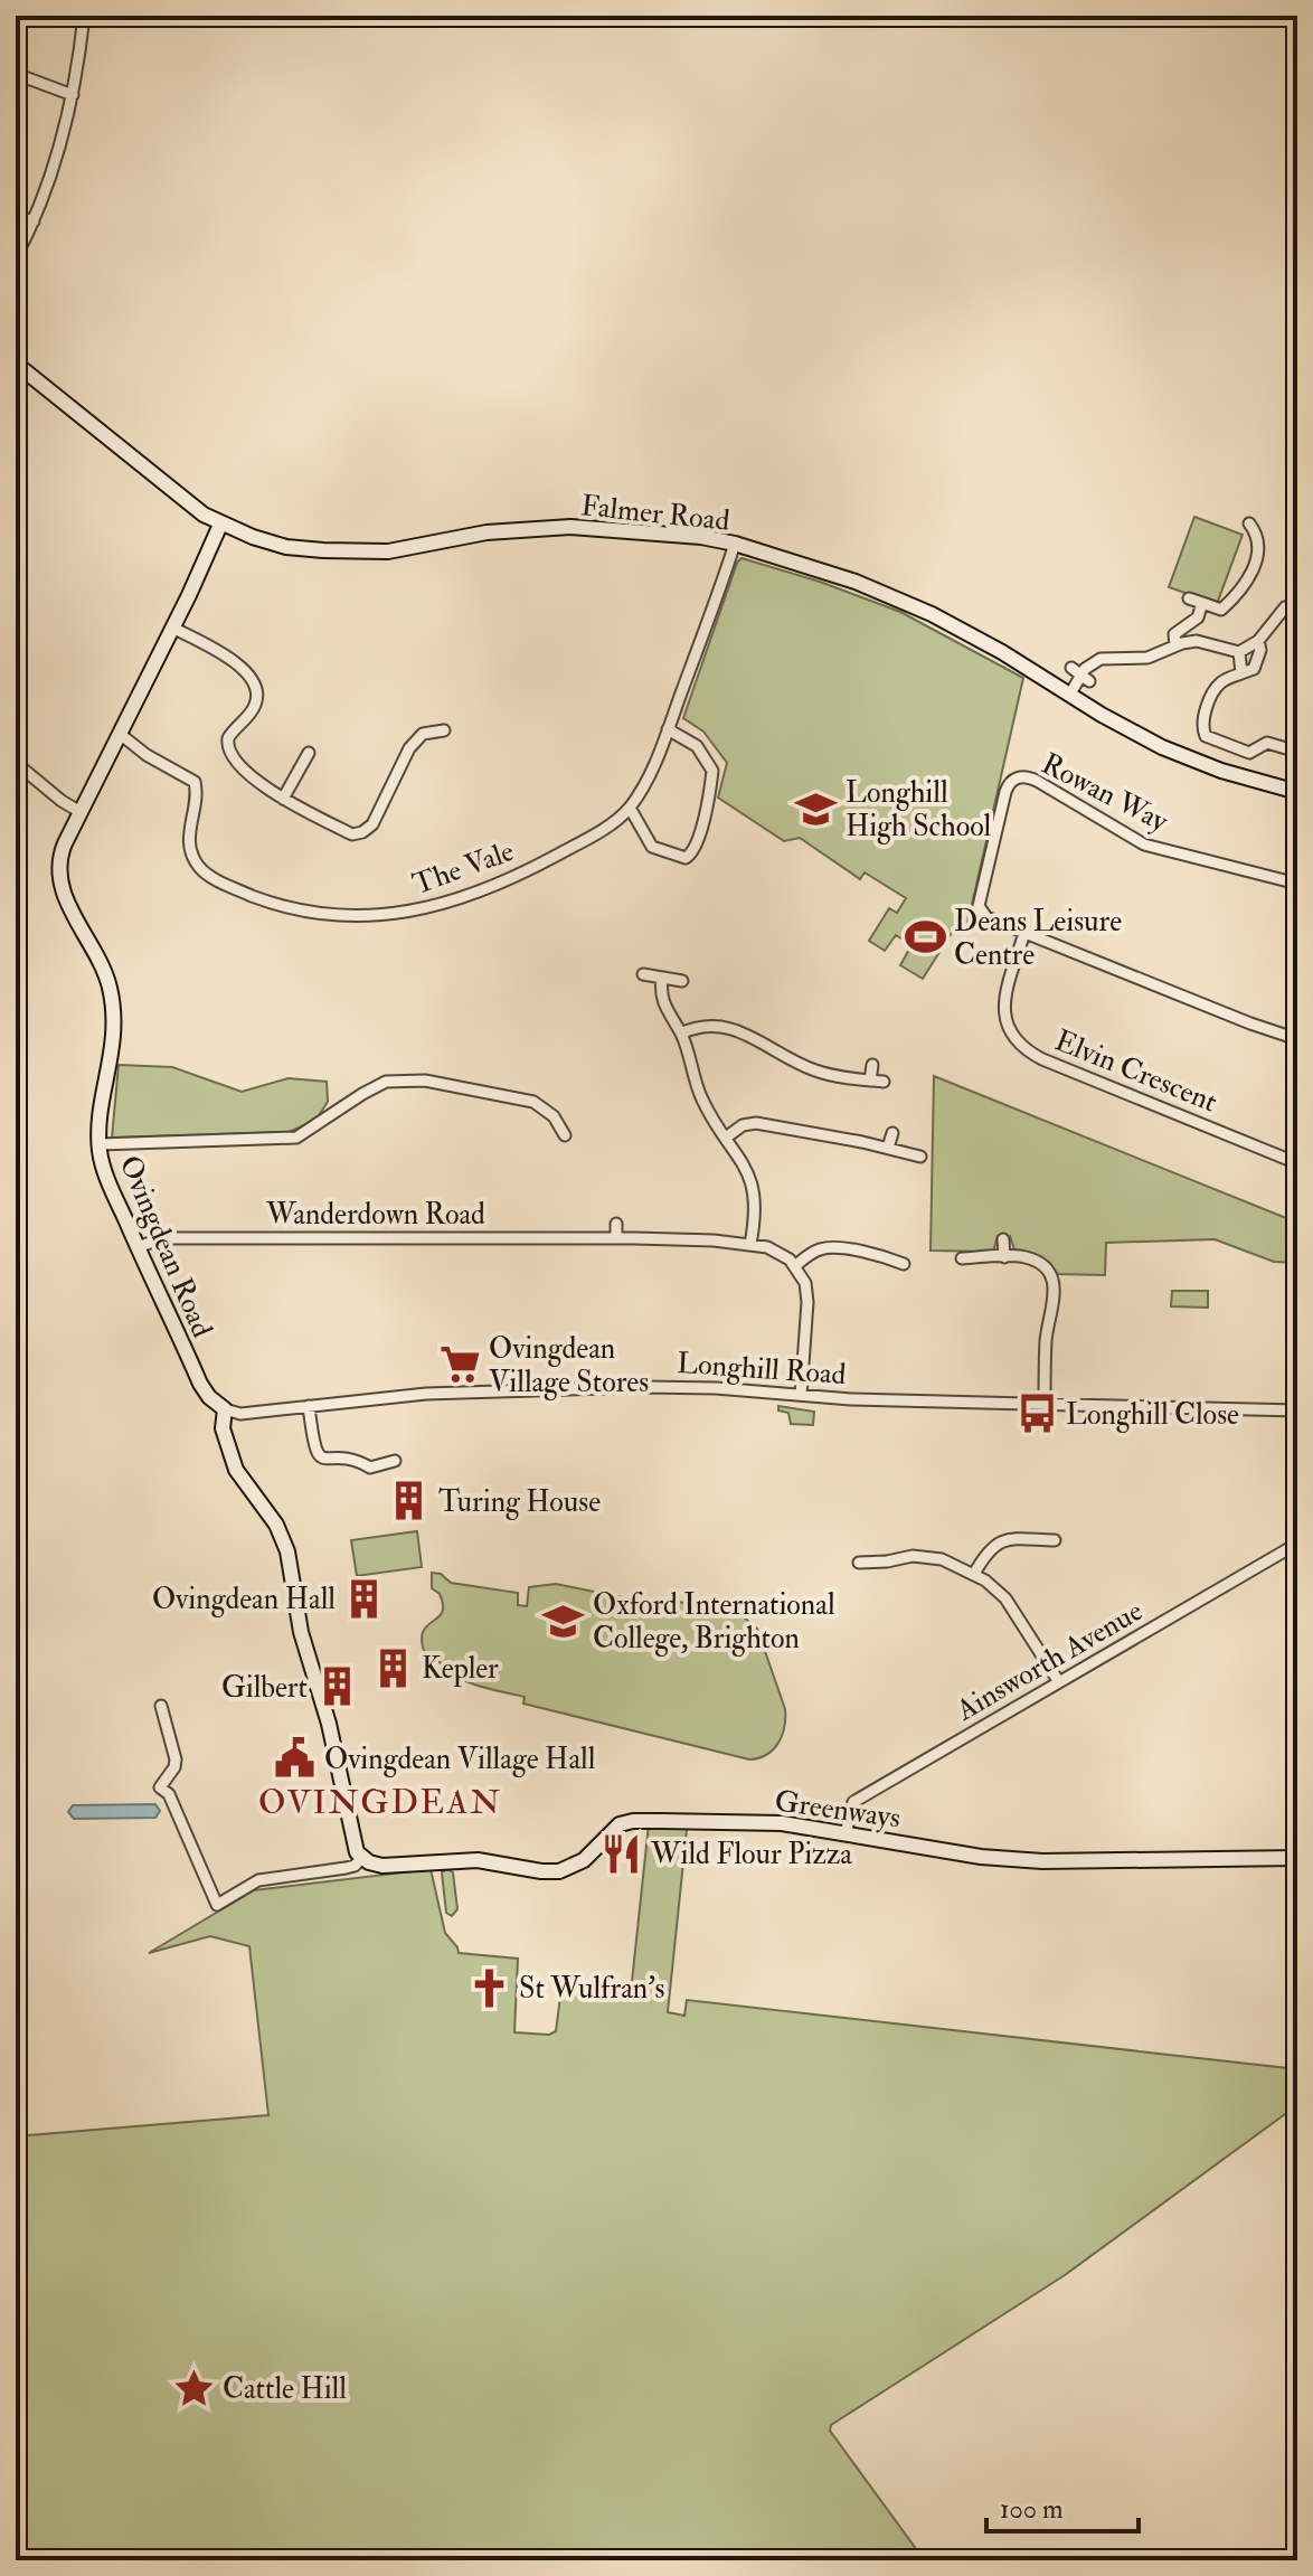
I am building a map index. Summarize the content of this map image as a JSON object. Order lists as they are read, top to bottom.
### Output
{
  "streets": {
    "street": [
      "Falmer Road",
      "Rowan Way",
      "The Vale",
      "Elvin Crescent",
      "Wanderdown Road",
      "Ovingdean Road",
      "Longhill Road",
      "Ainsworth Avenue",
      "Greenways"
    ]
  },
  "crossings": [
    ["Falmer Road", "The Vale"],
    ["Falmer Road", "Ovingdean Road"],
    ["Rowan Way", "Elvin Crescent"],
    ["The Vale", "Ovingdean Road"],
    ["Wanderdown Road", "Ovingdean Road"],
    ["Ovingdean Road", "Longhill Road"],
    ["Ainsworth Avenue", "Greenways"]
  ],
  "districts": ["OVINGDEAN"],
  "places": {
    "school or university": ["Longhill High School", "Oxford International College, Brighton"],
    "sports": ["Deans Leisure Centre"],
    "supermarket": ["Ovingdean Village Stores"],
    "bus stop": ["Longhill Close"],
    "building": [
      "Turing House",
      "Ovingdean Hall",
      "Kepler",
      "Gilbert"
    ],
    "public building": ["Ovingdean Village Hall"],
    "restaurant": ["Wild Flour Pizza"],
    "church": ["St Wulfran's"],
    "place": ["Cattle Hill"]
  },
  "scale_bar": "100 m"
}
